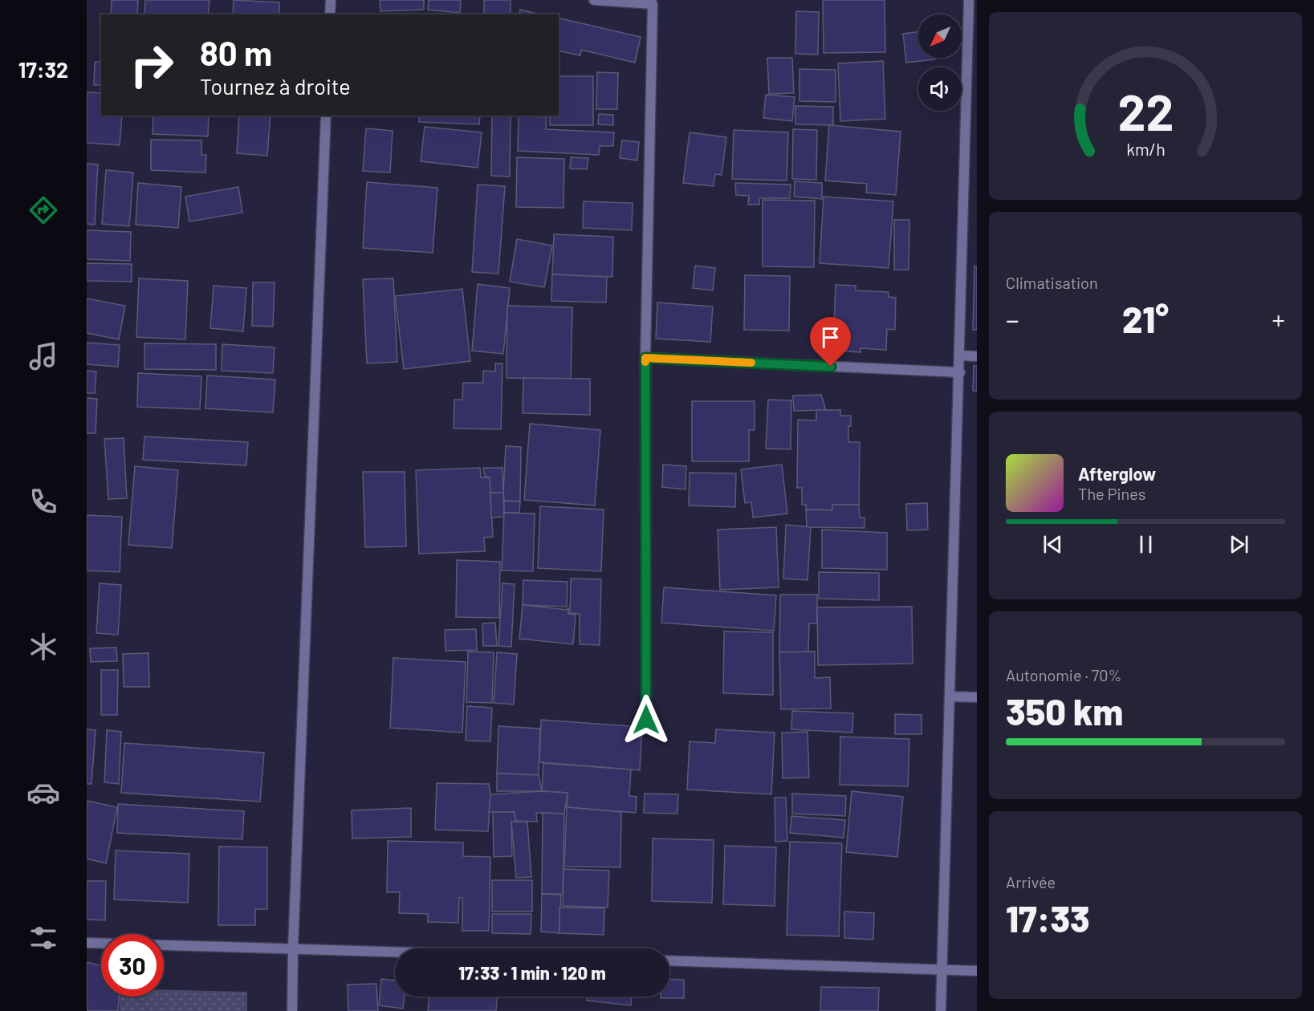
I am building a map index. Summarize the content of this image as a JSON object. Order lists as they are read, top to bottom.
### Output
{
  "north": "bottom left",
  "page": {
    "tabs": "17:32",
    "turn": ["80 m", "Tournez à droite"],
    "tile": [
      "Climatisation",
      ["Autonomie · 70%", "350 km"],
      ["Arrivée", "17:33"]
    ],
    "heat": ["−", "21°", "+"],
    "song": ["Afterglow", "The Pines"],
    "limit": "30",
    "trip": "17:33 · 1 min · 120 m",
    "gauge": ["22", "km/h"]
  }
}
